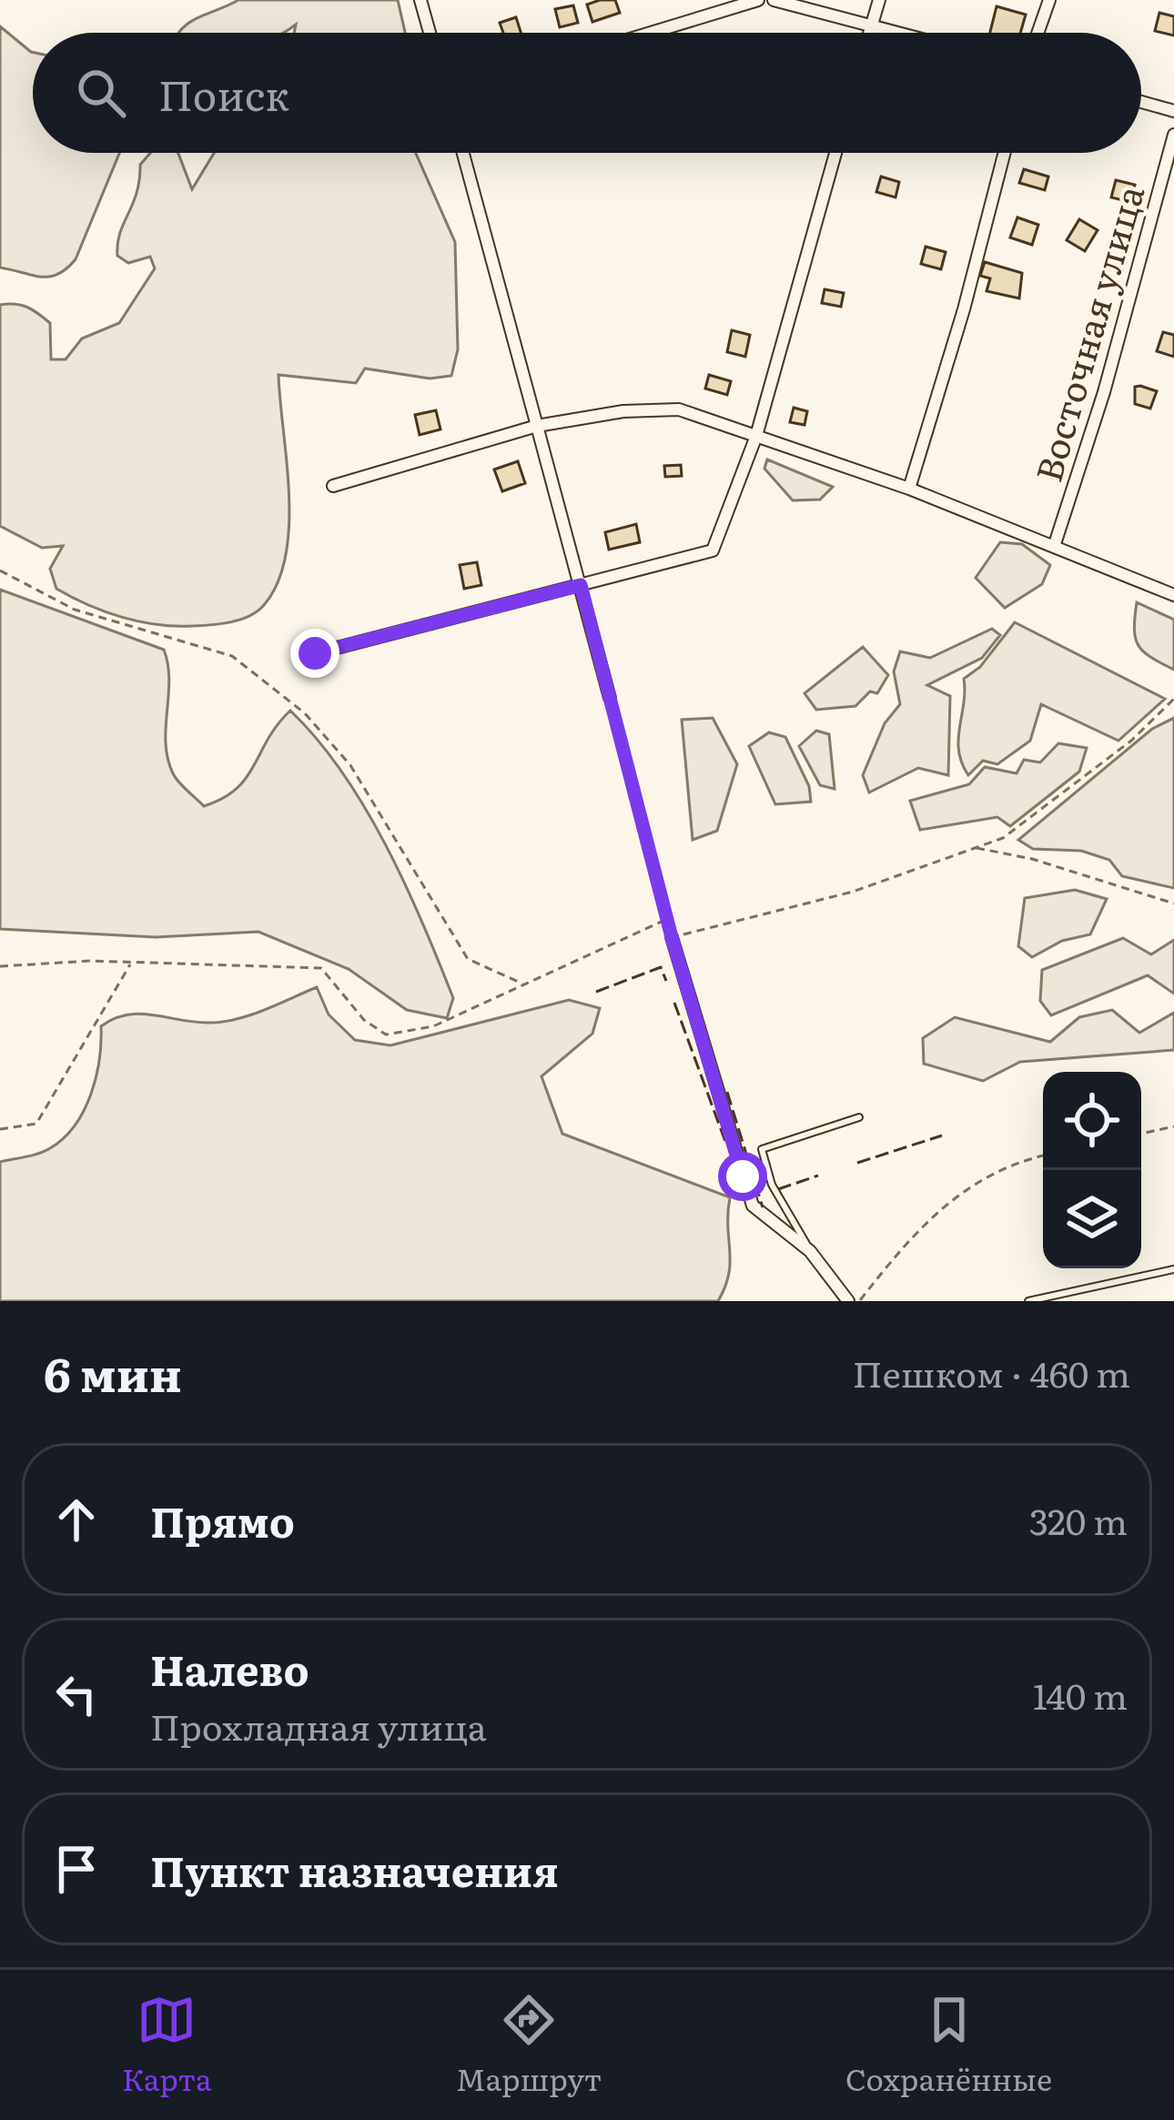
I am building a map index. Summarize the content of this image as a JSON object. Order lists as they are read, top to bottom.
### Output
{
  "streets": {
    "street": ["Восточная улица"]
  },
  "page": {
    "search": "Поиск",
    "heading": ["6 мин", "Пешком · 460 m"],
    "list": [
      ["Прямо", "320 m"],
      ["Налево", "Прохладная улица", "140 m"],
      "Пункт назначения"
    ],
    "nav": ["Карта", "Маршрут", "Сохранённые"]
  }
}
